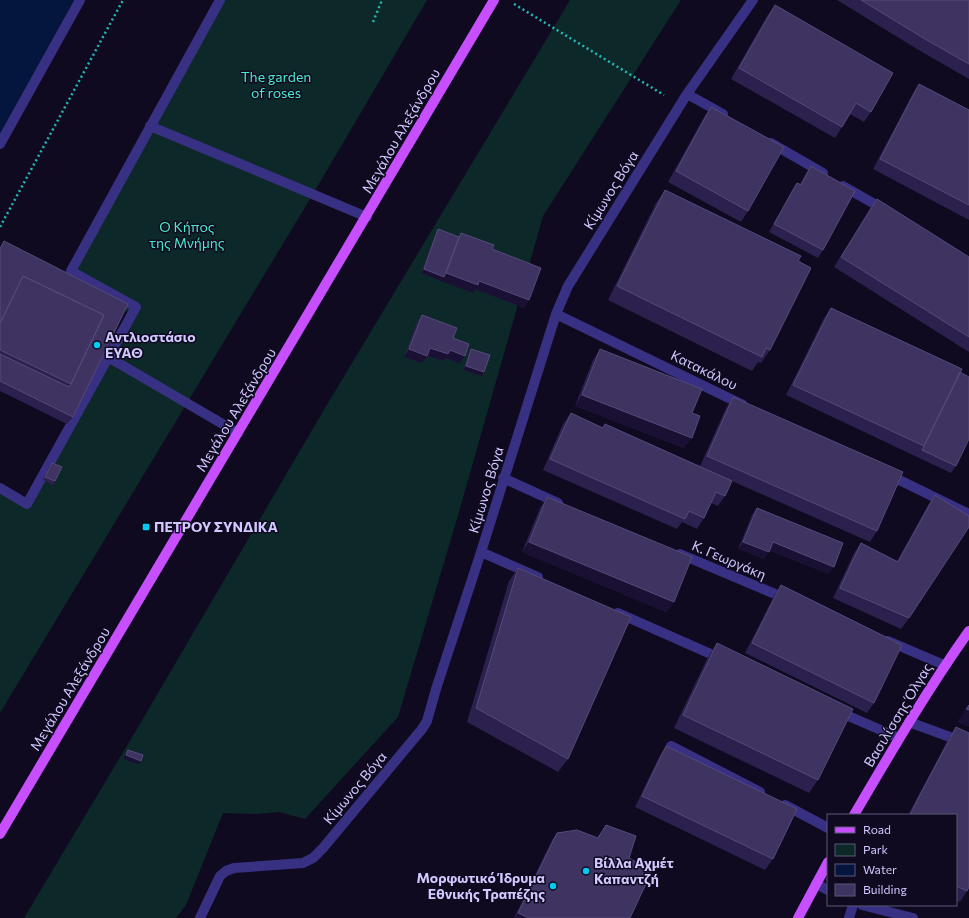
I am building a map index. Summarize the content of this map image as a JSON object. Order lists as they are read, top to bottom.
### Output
{
  "streets": {
    "main road": ["Μεγάλου Αλεξάνδρου", "Βασιλίσσης Όλγας"],
    "street": ["Κίμωνος Βόγα", "Κατακάλου", "Κ. Γεωργάκη"]
  },
  "crossings": [
    ["Κίμωνος Βόγα", "Κατακάλου"]
  ],
  "parks": ["The garden of roses", "Ο Κήπος της Μνήμης"],
  "places": {
    "other": ["Αντλιοστάσιο ΕΥΑΘ", "Βίλλα Αχμέτ Καπαντζή", "Μορφωτικό Ίδρυμα Εθνικής Τραπέζης"],
    "transit": ["ΠΕΤΡΟΥ ΣΥΝΔΙΚΑ"]
  },
  "legend": [
    "Road",
    "Park",
    "Water",
    "Building"
  ]
}
